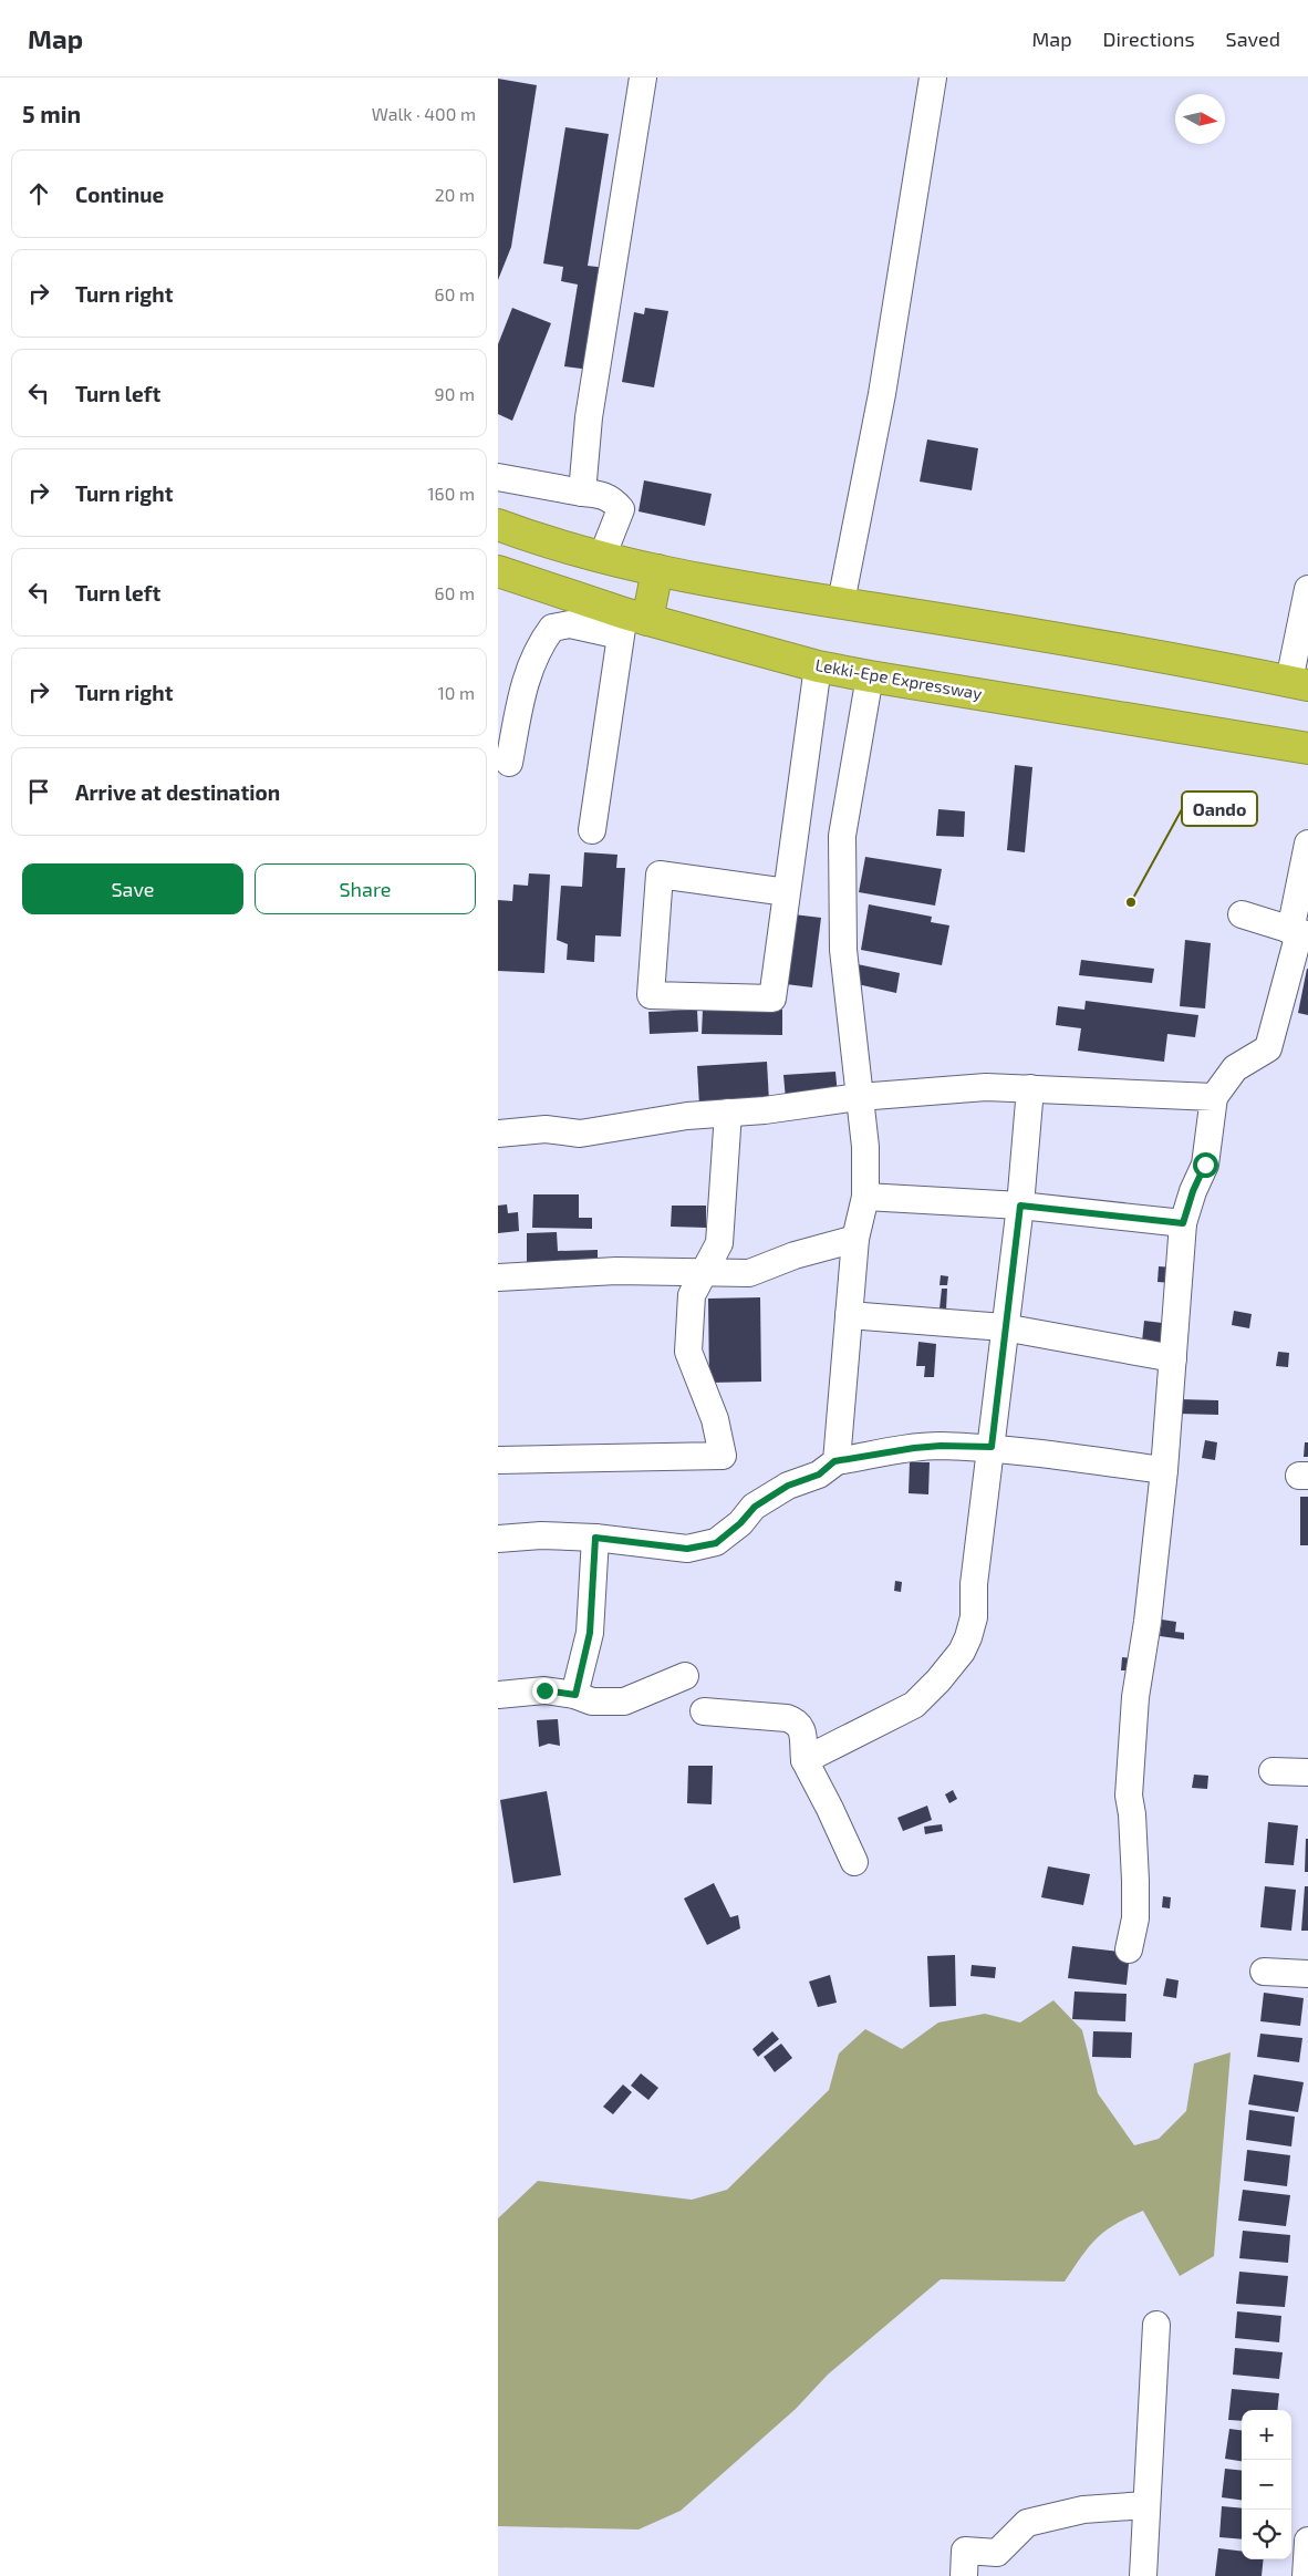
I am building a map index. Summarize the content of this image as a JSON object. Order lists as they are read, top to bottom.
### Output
{
  "streets": {
    "highway": ["Lekki-Epe Expressway"]
  },
  "places": ["Oando"],
  "north": "right",
  "page": {
    "header": "Map",
    "nav": ["Map", "Directions", "Saved"],
    "heading": ["5 min", "Walk · 400 m"],
    "list": [
      ["Continue", "20 m"],
      ["Turn right", "60 m"],
      ["Turn left", "90 m"],
      ["Turn right", "160 m"],
      ["Turn left", "60 m"],
      ["Turn right", "10 m"],
      "Arrive at destination"
    ],
    "buttons": ["Save", "Share"],
    "map_buttons": ["+", "−"]
  }
}
